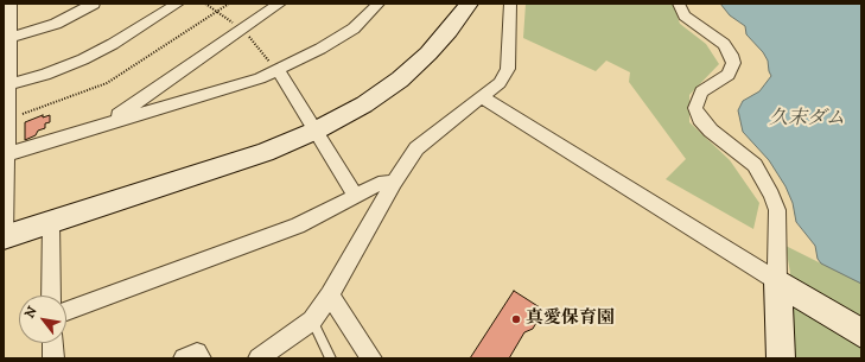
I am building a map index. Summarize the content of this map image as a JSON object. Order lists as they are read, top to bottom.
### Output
{
  "water": ["久末ダム"],
  "places": ["真愛保育園"],
  "north": "top left"
}
